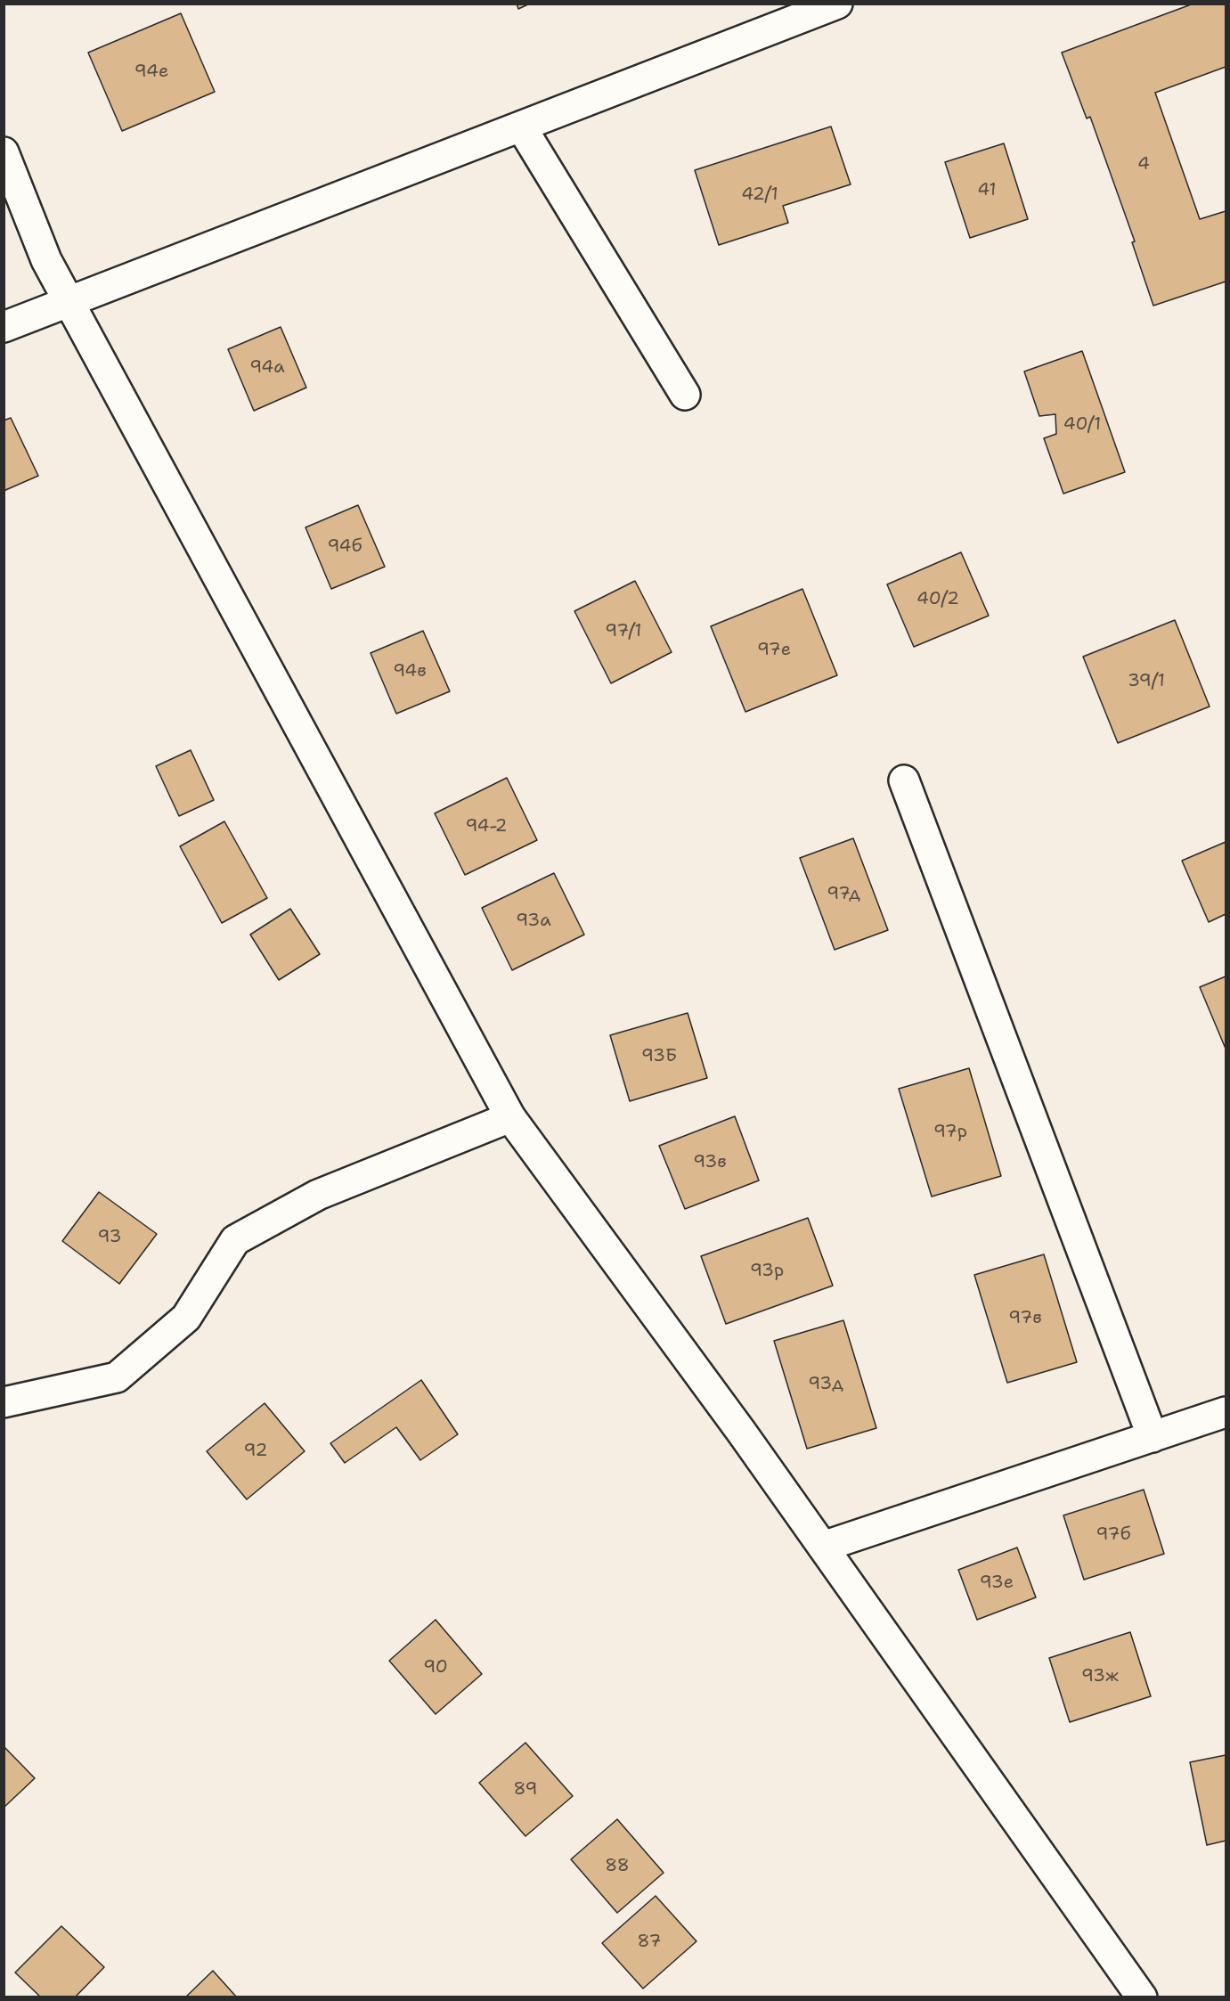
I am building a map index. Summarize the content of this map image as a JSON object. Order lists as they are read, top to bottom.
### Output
{
  "house_numbers": [
    "94е",
    "4",
    "41",
    "42/1",
    "94а",
    "40/1",
    "94б",
    "40/2",
    "97/1",
    "97е",
    "94в",
    "39/1",
    "94-2",
    "97д",
    "93а",
    "93Б",
    "97р",
    "93в",
    "93",
    "93р",
    "97в",
    "93д",
    "92",
    "97б",
    "93е",
    "90",
    "93ж",
    "89",
    "88",
    "87"
  ]
}
